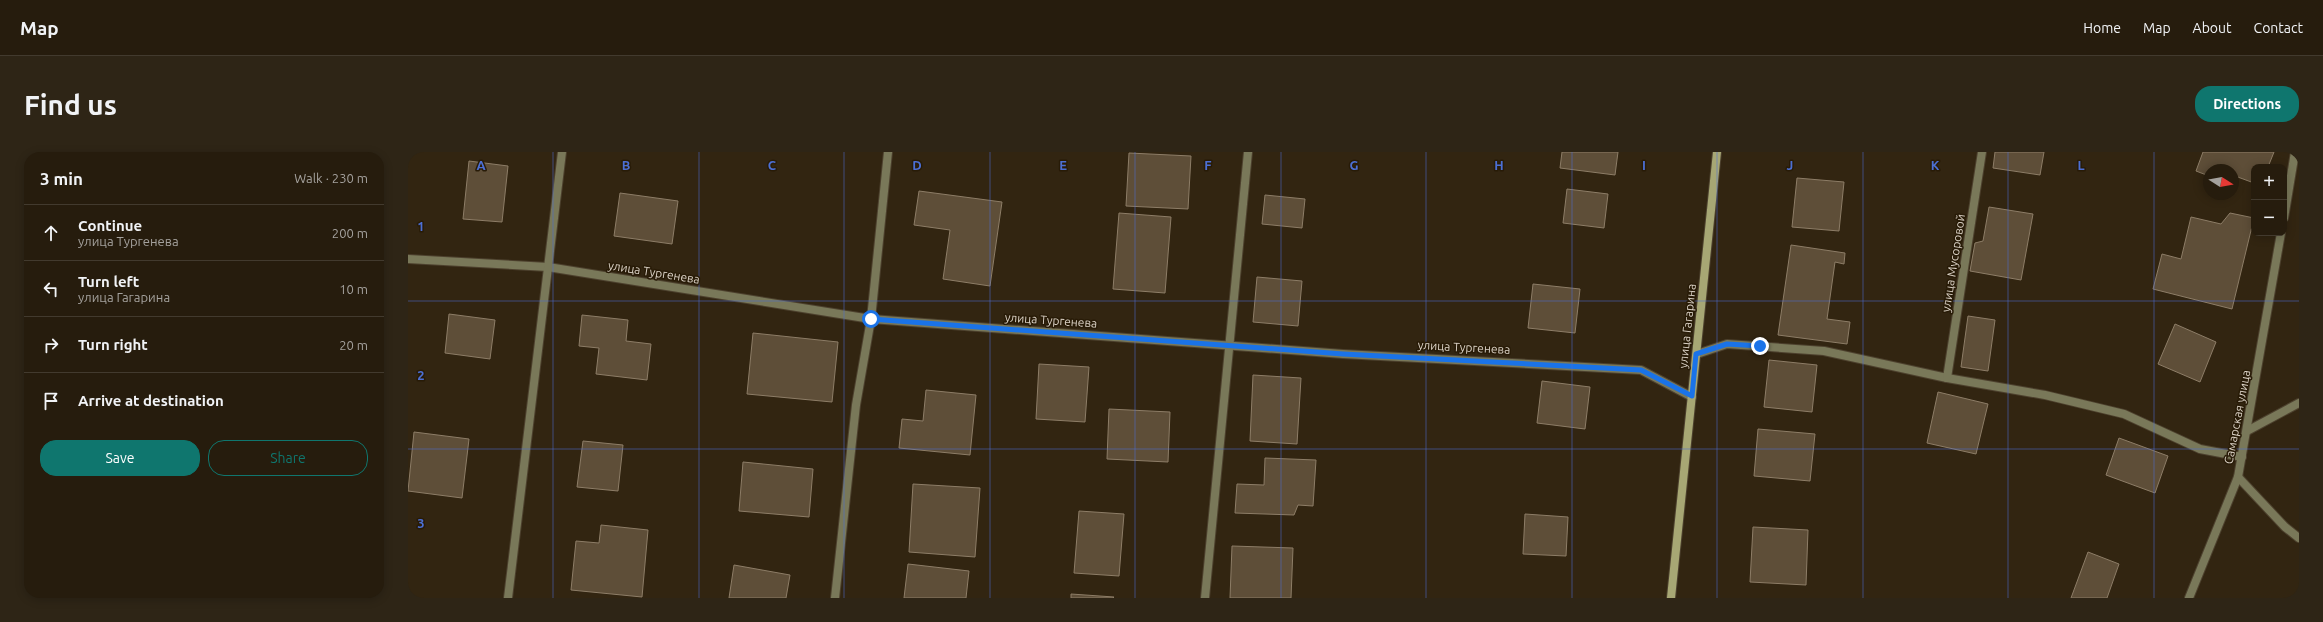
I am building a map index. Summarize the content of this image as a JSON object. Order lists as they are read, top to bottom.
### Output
{
  "streets": {
    "main road": ["улица Гагарина"],
    "street": ["улица Мусоровой", "улица Тургенева", "Самарская улица"]
  },
  "crossings": [
    ["улица Тургенева", "улица Гагарина"]
  ],
  "north": "right",
  "page": {
    "header": "Map",
    "nav": [
      "Home",
      "Map",
      "About",
      "Contact"
    ],
    "buttons": [
      "Directions",
      ["Save", "Share"]
    ],
    "title": "Find us",
    "heading": ["3 min", "Walk · 230 m"],
    "map_buttons": ["+", "−"],
    "list": [
      ["Continue", "улица Тургенева", "200 m"],
      ["Turn left", "улица Гагарина", "10 m"],
      ["Turn right", "20 m"],
      "Arrive at destination"
    ]
  },
  "grid": {
    "columns": [
      "A",
      "B",
      "C",
      "D",
      "E",
      "F",
      "G",
      "H",
      "I",
      "J",
      "K",
      "L"
    ],
    "rows": ["1", "2", "3"]
  }
}
